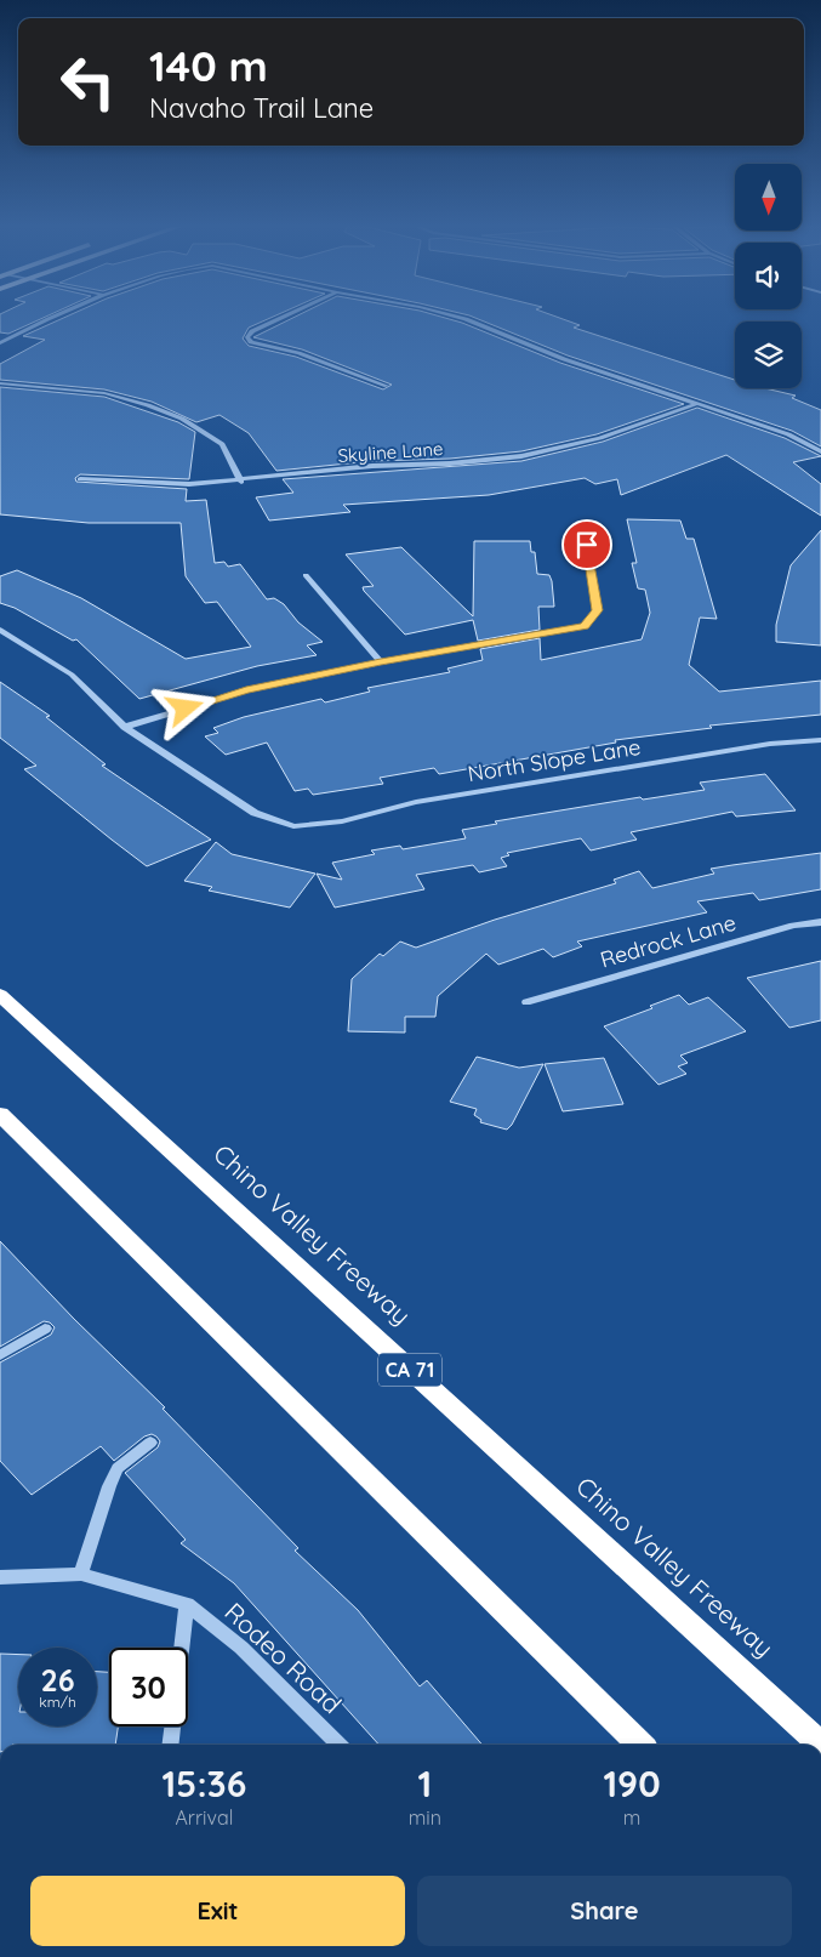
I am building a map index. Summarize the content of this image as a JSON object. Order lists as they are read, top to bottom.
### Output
{
  "streets": {
    "highway": ["Chino Valley Freeway", "CA 71"],
    "street": [
      "Skyline Lane",
      "North Slope Lane",
      "Redrock Lane",
      "Rodeo Road"
    ]
  },
  "north": "bottom",
  "page": {
    "turn": ["140 m", "Navaho Trail Lane"],
    "speed": "26 km/h",
    "limit": "30",
    "eta": [
      "15:36",
      "Arrival",
      "1",
      "min",
      "190",
      "m"
    ],
    "buttons": ["Exit", "Share"]
  }
}
